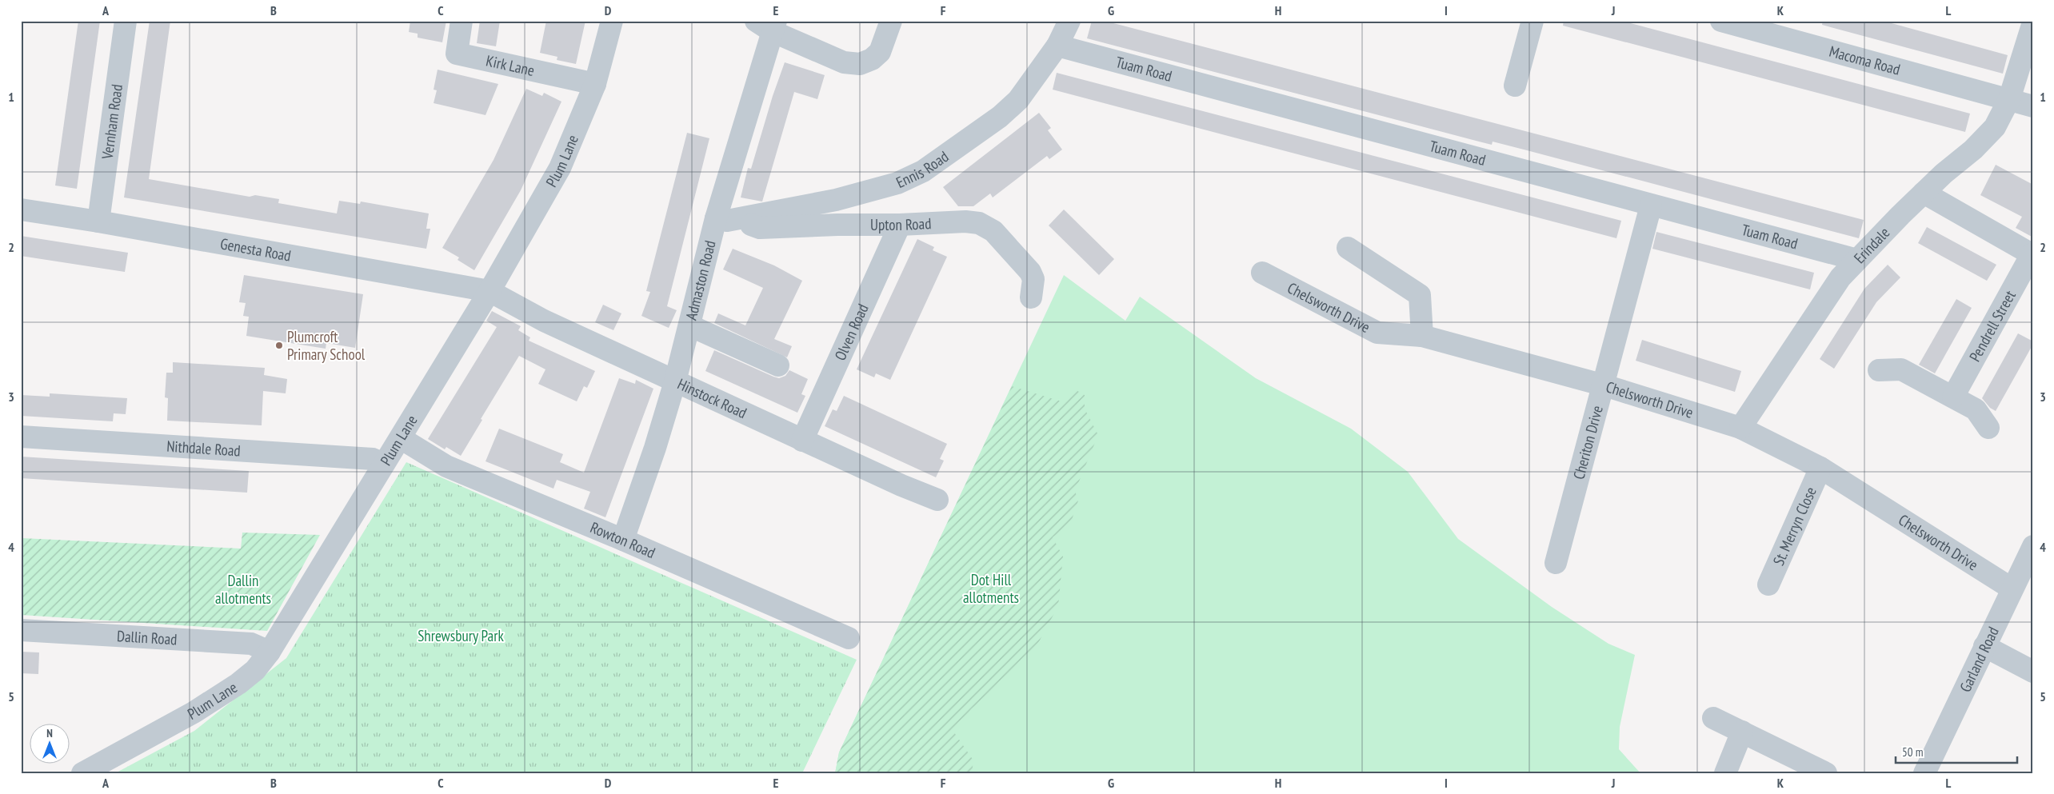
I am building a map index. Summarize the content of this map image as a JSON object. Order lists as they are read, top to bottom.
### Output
{
  "streets": {
    "street": [
      "Macoma Road",
      "Kirk Lane",
      "Tuam Road",
      "Vernham Road",
      "Plum Lane",
      "Ennis Road",
      "Upton Road",
      "Erindale",
      "Genesta Road",
      "Admaston Road",
      "Chelsworth Drive",
      "Pendrell Street",
      "Olven Road",
      "Hinstock Road",
      "Cheriton Drive",
      "Nithdale Road",
      "St. Merryn Close",
      "Rowton Road",
      "Dallin Road",
      "Garland Road"
    ]
  },
  "crossings": [
    ["Macoma Road", "Erindale"],
    ["Kirk Lane", "Plum Lane"],
    ["Tuam Road", "Ennis Road"],
    ["Tuam Road", "Erindale"],
    ["Tuam Road", "Cheriton Drive"],
    ["Vernham Road", "Genesta Road"],
    ["Plum Lane", "Genesta Road"],
    ["Plum Lane", "Hinstock Road"],
    ["Plum Lane", "Nithdale Road"],
    ["Plum Lane", "Rowton Road"],
    ["Plum Lane", "Dallin Road"],
    ["Ennis Road", "Upton Road"],
    ["Ennis Road", "Admaston Road"],
    ["Upton Road", "Olven Road"],
    ["Erindale", "Chelsworth Drive"],
    ["Erindale", "Pendrell Street"],
    ["Genesta Road", "Hinstock Road"],
    ["Admaston Road", "Hinstock Road"],
    ["Admaston Road", "Rowton Road"],
    ["Chelsworth Drive", "Cheriton Drive"],
    ["Chelsworth Drive", "St. Merryn Close"],
    ["Chelsworth Drive", "Garland Road"],
    ["Olven Road", "Hinstock Road"]
  ],
  "parks": ["Dot Hill allotments", "Dallin allotments", "Shrewsbury Park"],
  "places": ["Plumcroft Primary School"],
  "scale_bar": "50 m",
  "north": "top",
  "grid": {
    "columns": [
      "A",
      "B",
      "C",
      "D",
      "E",
      "F",
      "G",
      "H",
      "I",
      "J",
      "K",
      "L"
    ],
    "rows": [
      "1",
      "2",
      "3",
      "4",
      "5"
    ]
  }
}
